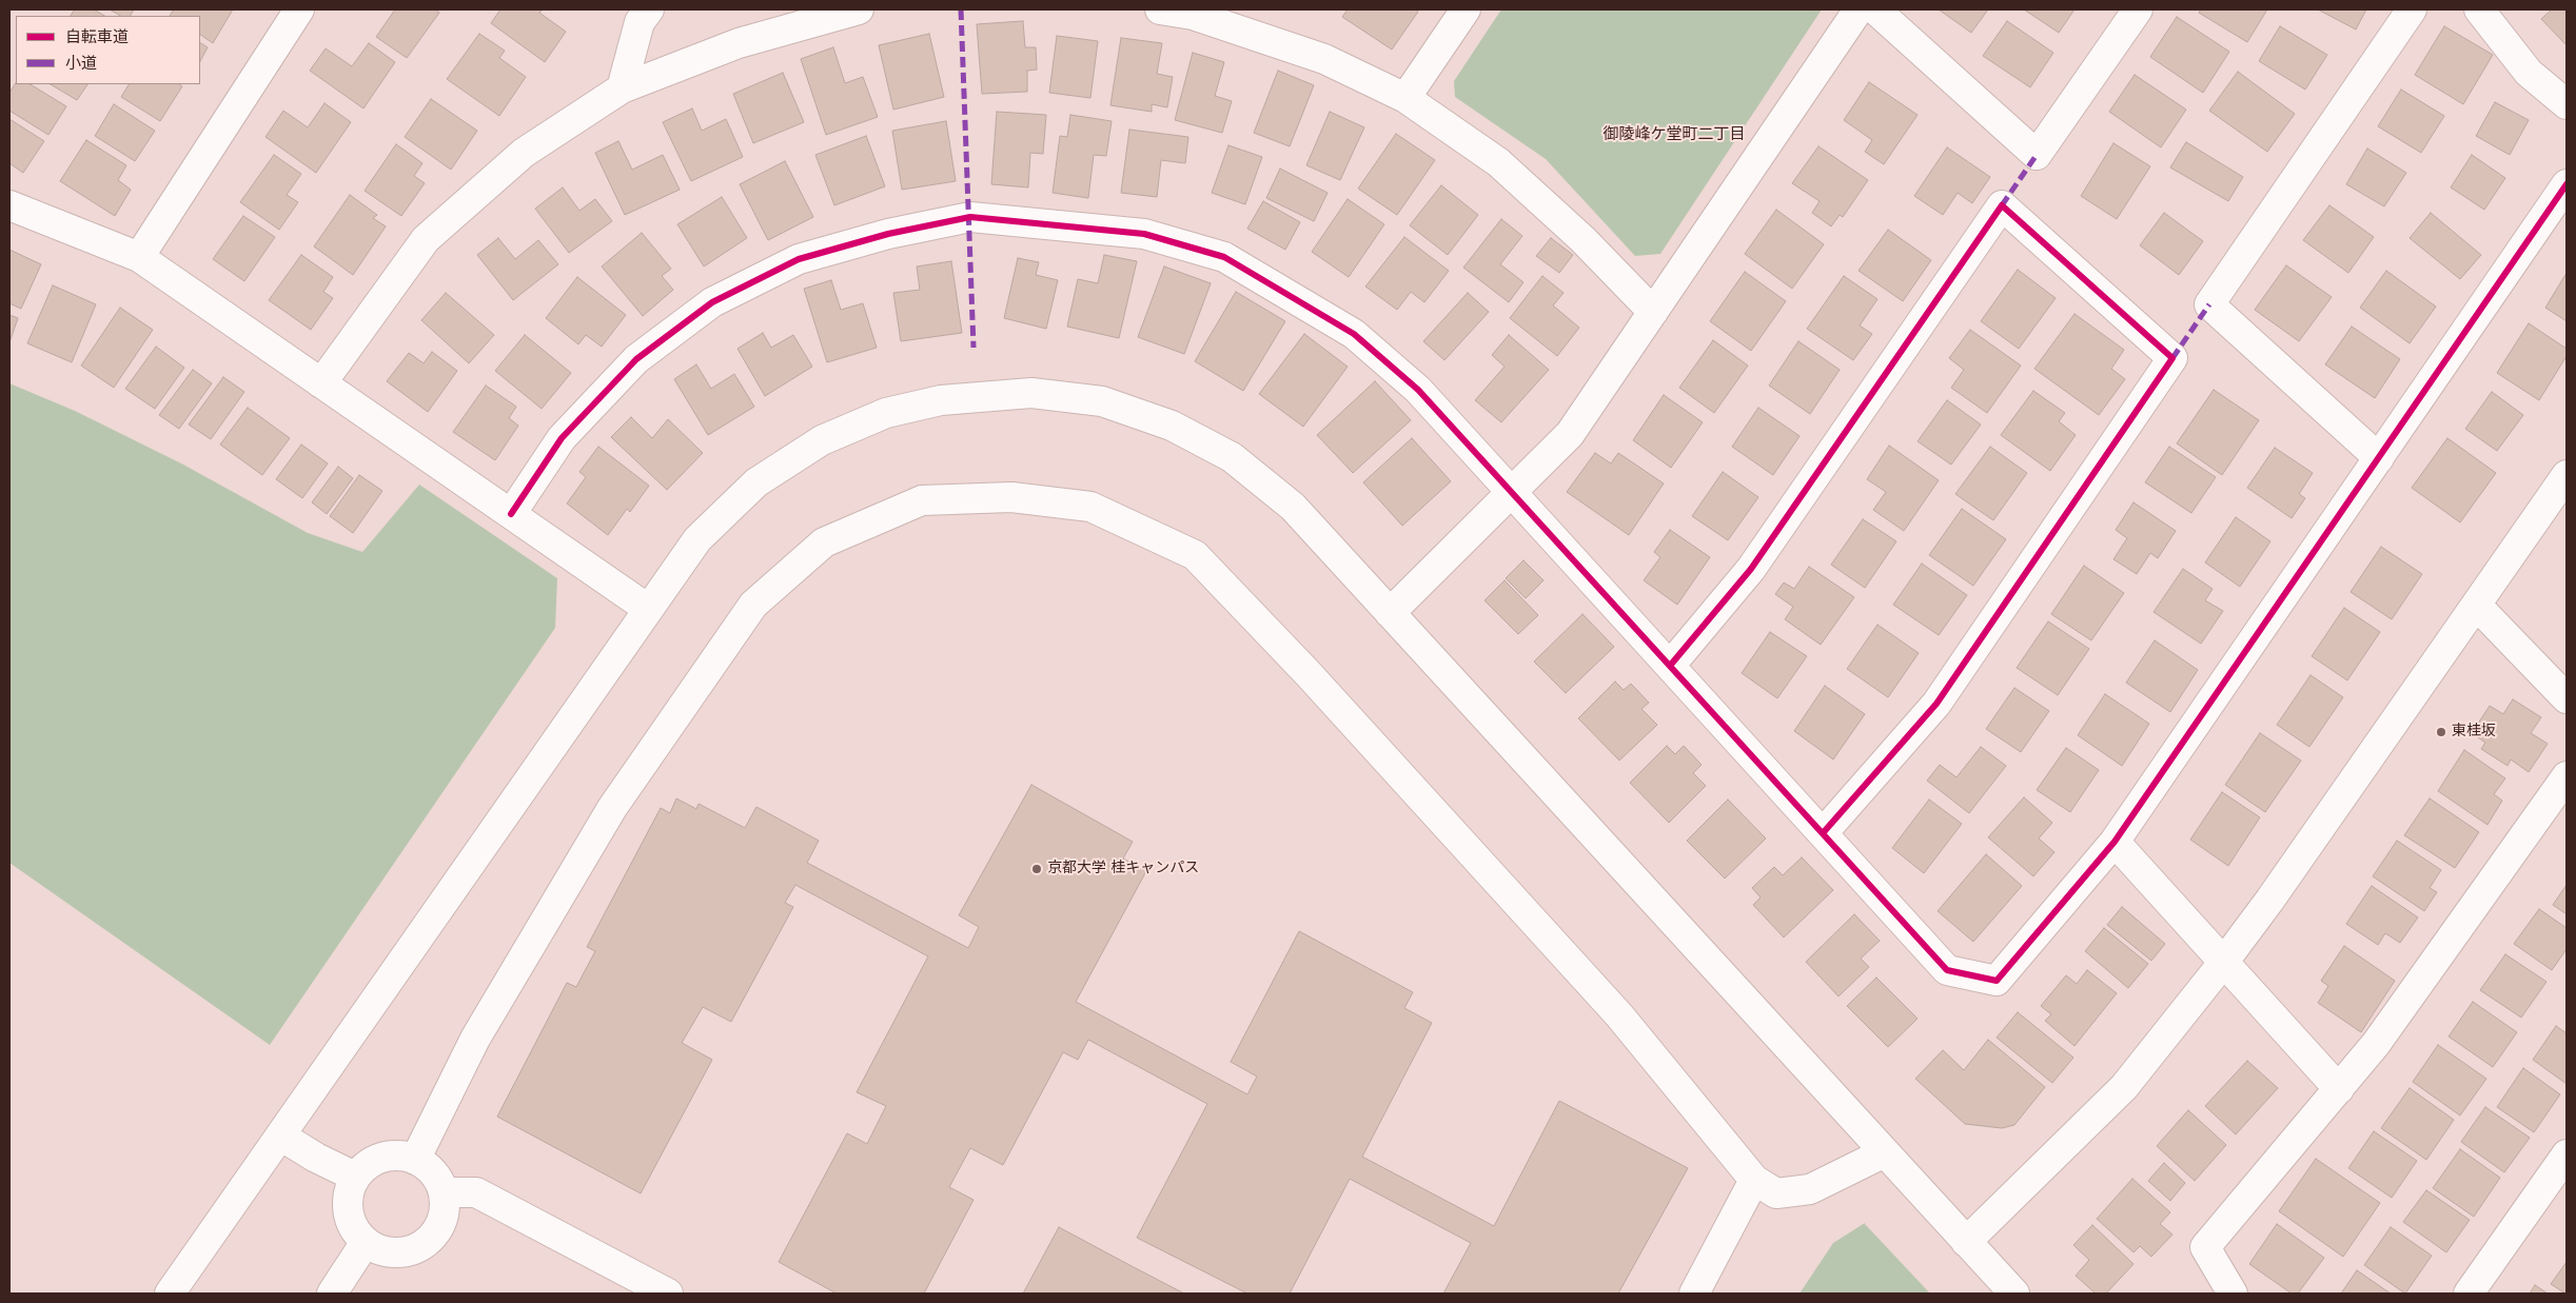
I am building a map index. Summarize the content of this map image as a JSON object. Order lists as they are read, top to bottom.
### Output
{
  "districts": ["御陵峰ケ堂町二丁目"],
  "places": ["東桂坂", "京都大学 桂キャンパス"],
  "legend": ["自転車道", "小道"]
}
